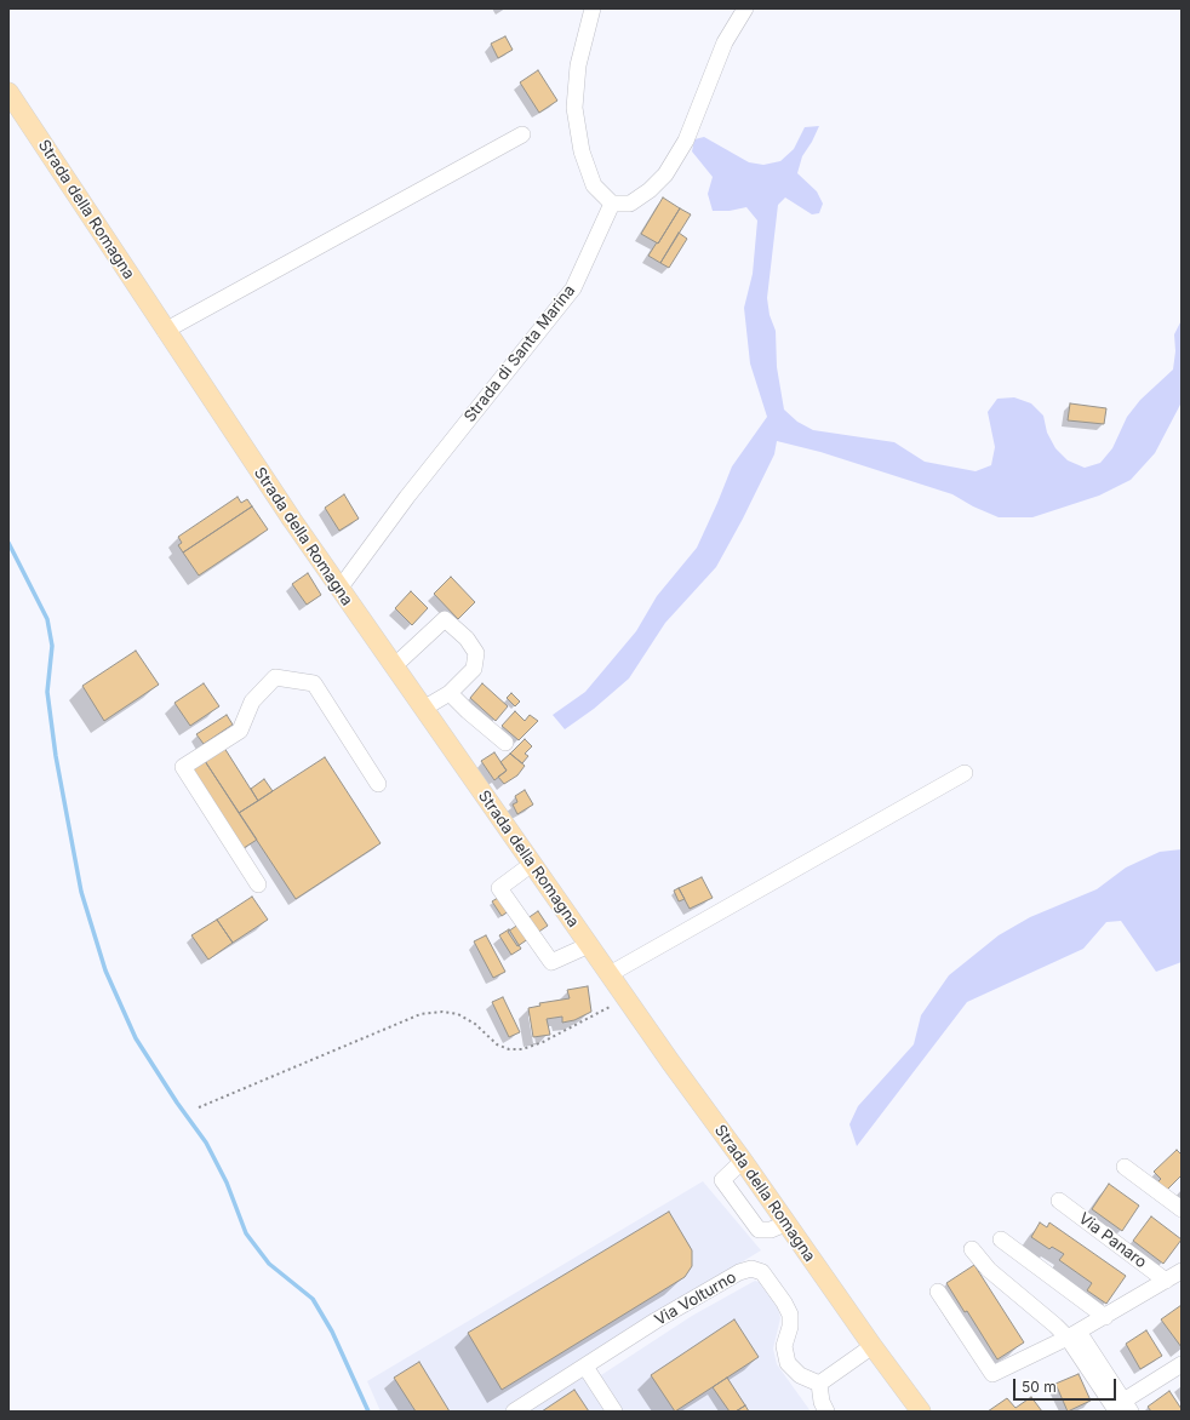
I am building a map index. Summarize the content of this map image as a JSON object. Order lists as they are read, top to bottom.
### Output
{
  "streets": {
    "main road": ["Strada della Romagna"],
    "street": ["Strada di Santa Marina", "Via Panaro", "Via Volturno"]
  },
  "crossings": [
    ["Strada della Romagna", "Strada di Santa Marina"]
  ],
  "scale_bar": "50 m"
}
